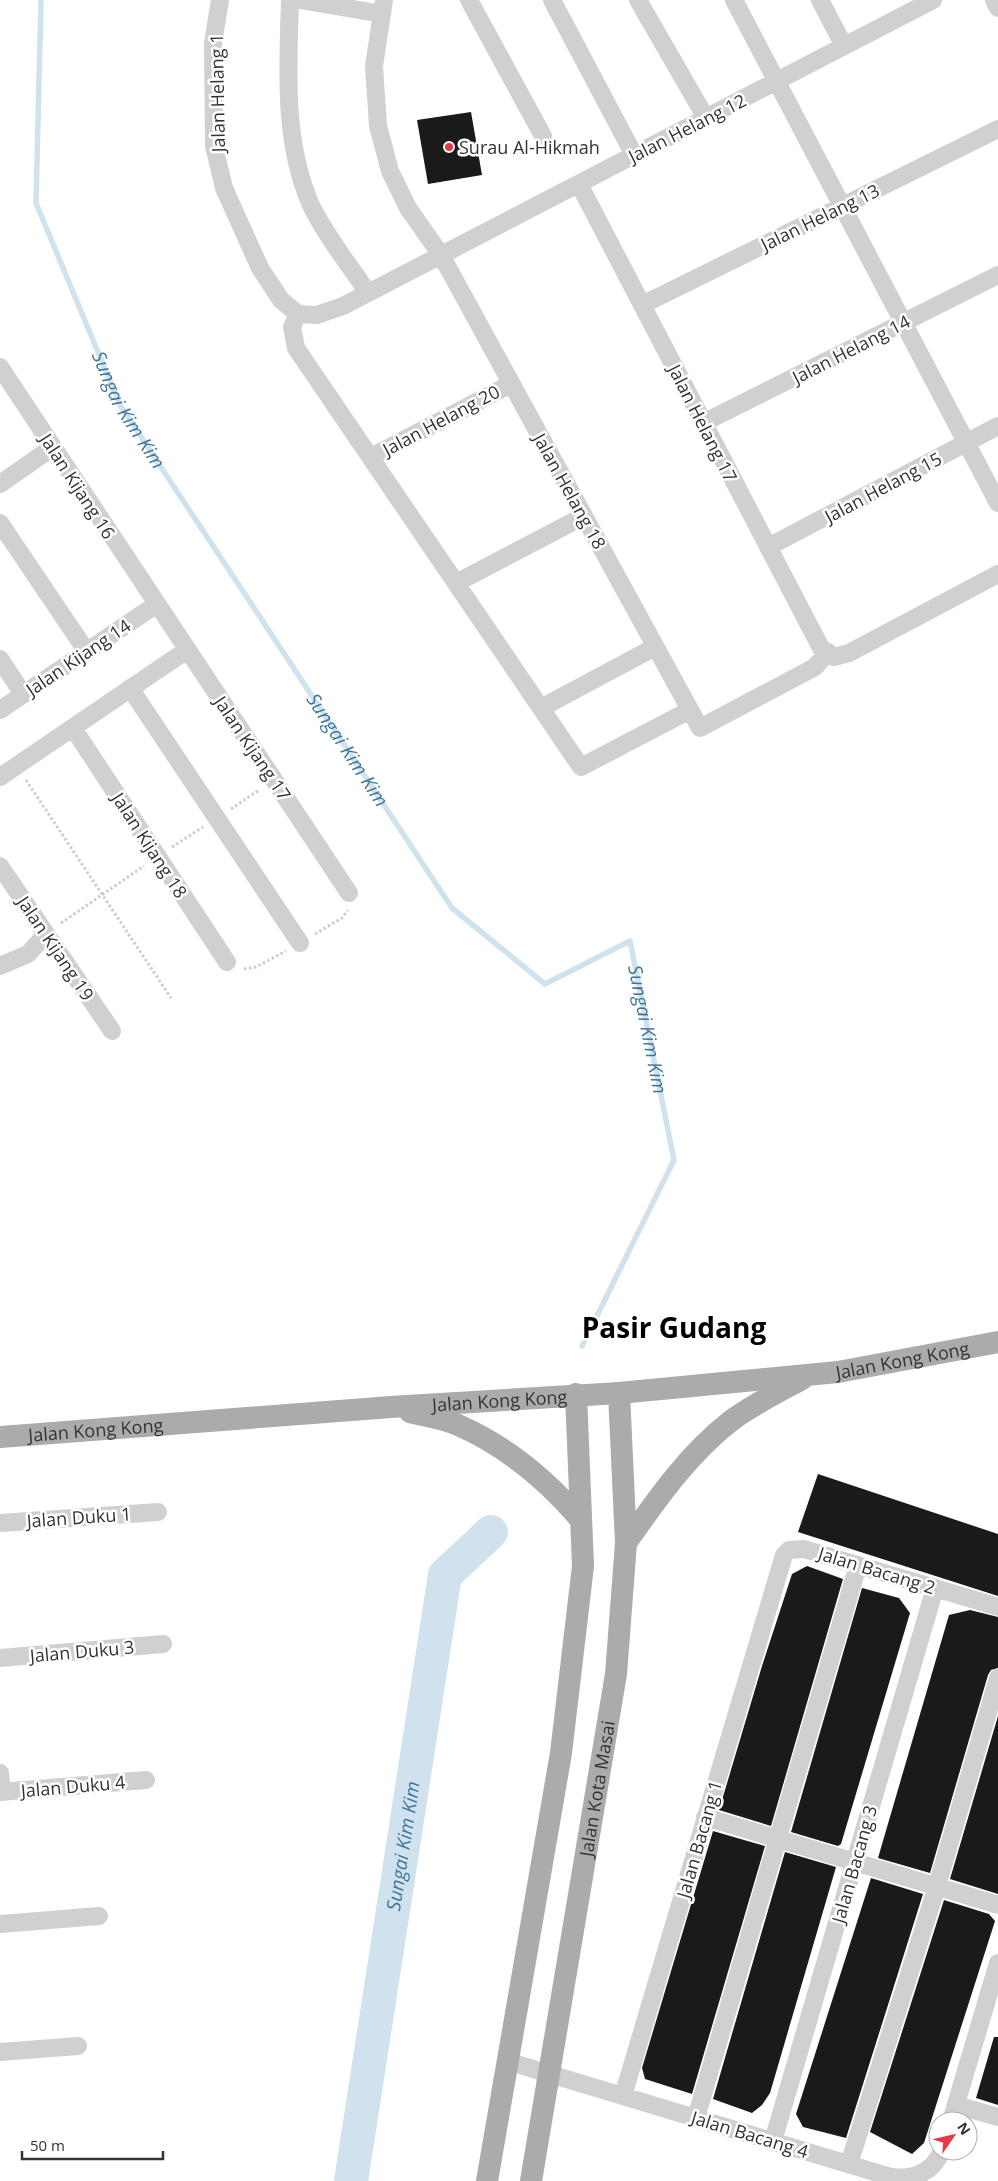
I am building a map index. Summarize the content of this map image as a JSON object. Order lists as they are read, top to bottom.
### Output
{
  "streets": {
    "main road": ["Jalan Kong Kong", "Jalan Kota Masai"],
    "street": [
      "Jalan Helang 1",
      "Jalan Helang 12",
      "Jalan Helang 13",
      "Jalan Helang 14",
      "Jalan Helang 20",
      "Jalan Helang 17",
      "Jalan Kijang 16",
      "Jalan Helang 15",
      "Jalan Helang 18",
      "Jalan Kijang 14",
      "Jalan Kijang 17",
      "Jalan Kijang 18",
      "Jalan Kijang 19",
      "Jalan Duku 1",
      "Jalan Bacang 2",
      "Jalan Duku 3",
      "Jalan Duku 4",
      "Jalan Bacang 1",
      "Jalan Bacang 3",
      "Jalan Bacang 4"
    ]
  },
  "crossings": [
    ["Jalan Helang 1", "Jalan Helang 12"],
    ["Jalan Helang 12", "Jalan Helang 17"],
    ["Jalan Helang 12", "Jalan Helang 18"],
    ["Jalan Helang 13", "Jalan Helang 17"],
    ["Jalan Helang 14", "Jalan Helang 17"],
    ["Jalan Helang 20", "Jalan Helang 18"],
    ["Jalan Helang 17", "Jalan Helang 15"],
    ["Jalan Helang 17", "Jalan Helang 18"],
    ["Jalan Kijang 16", "Jalan Kijang 14"],
    ["Jalan Kijang 16", "Jalan Kijang 17"],
    ["Jalan Kijang 14", "Jalan Kijang 17"],
    ["Jalan Kong Kong", "Jalan Kota Masai"],
    ["Jalan Bacang 2", "Jalan Bacang 1"],
    ["Jalan Bacang 2", "Jalan Bacang 3"],
    ["Jalan Kota Masai", "Jalan Bacang 4"],
    ["Jalan Bacang 1", "Jalan Bacang 4"],
    ["Jalan Bacang 3", "Jalan Bacang 4"]
  ],
  "districts": ["Pasir Gudang"],
  "water": ["Sungai Kim Kim"],
  "places": ["Surau Al-Hikmah"],
  "scale_bar": "50 m",
  "north": "top right"
}
